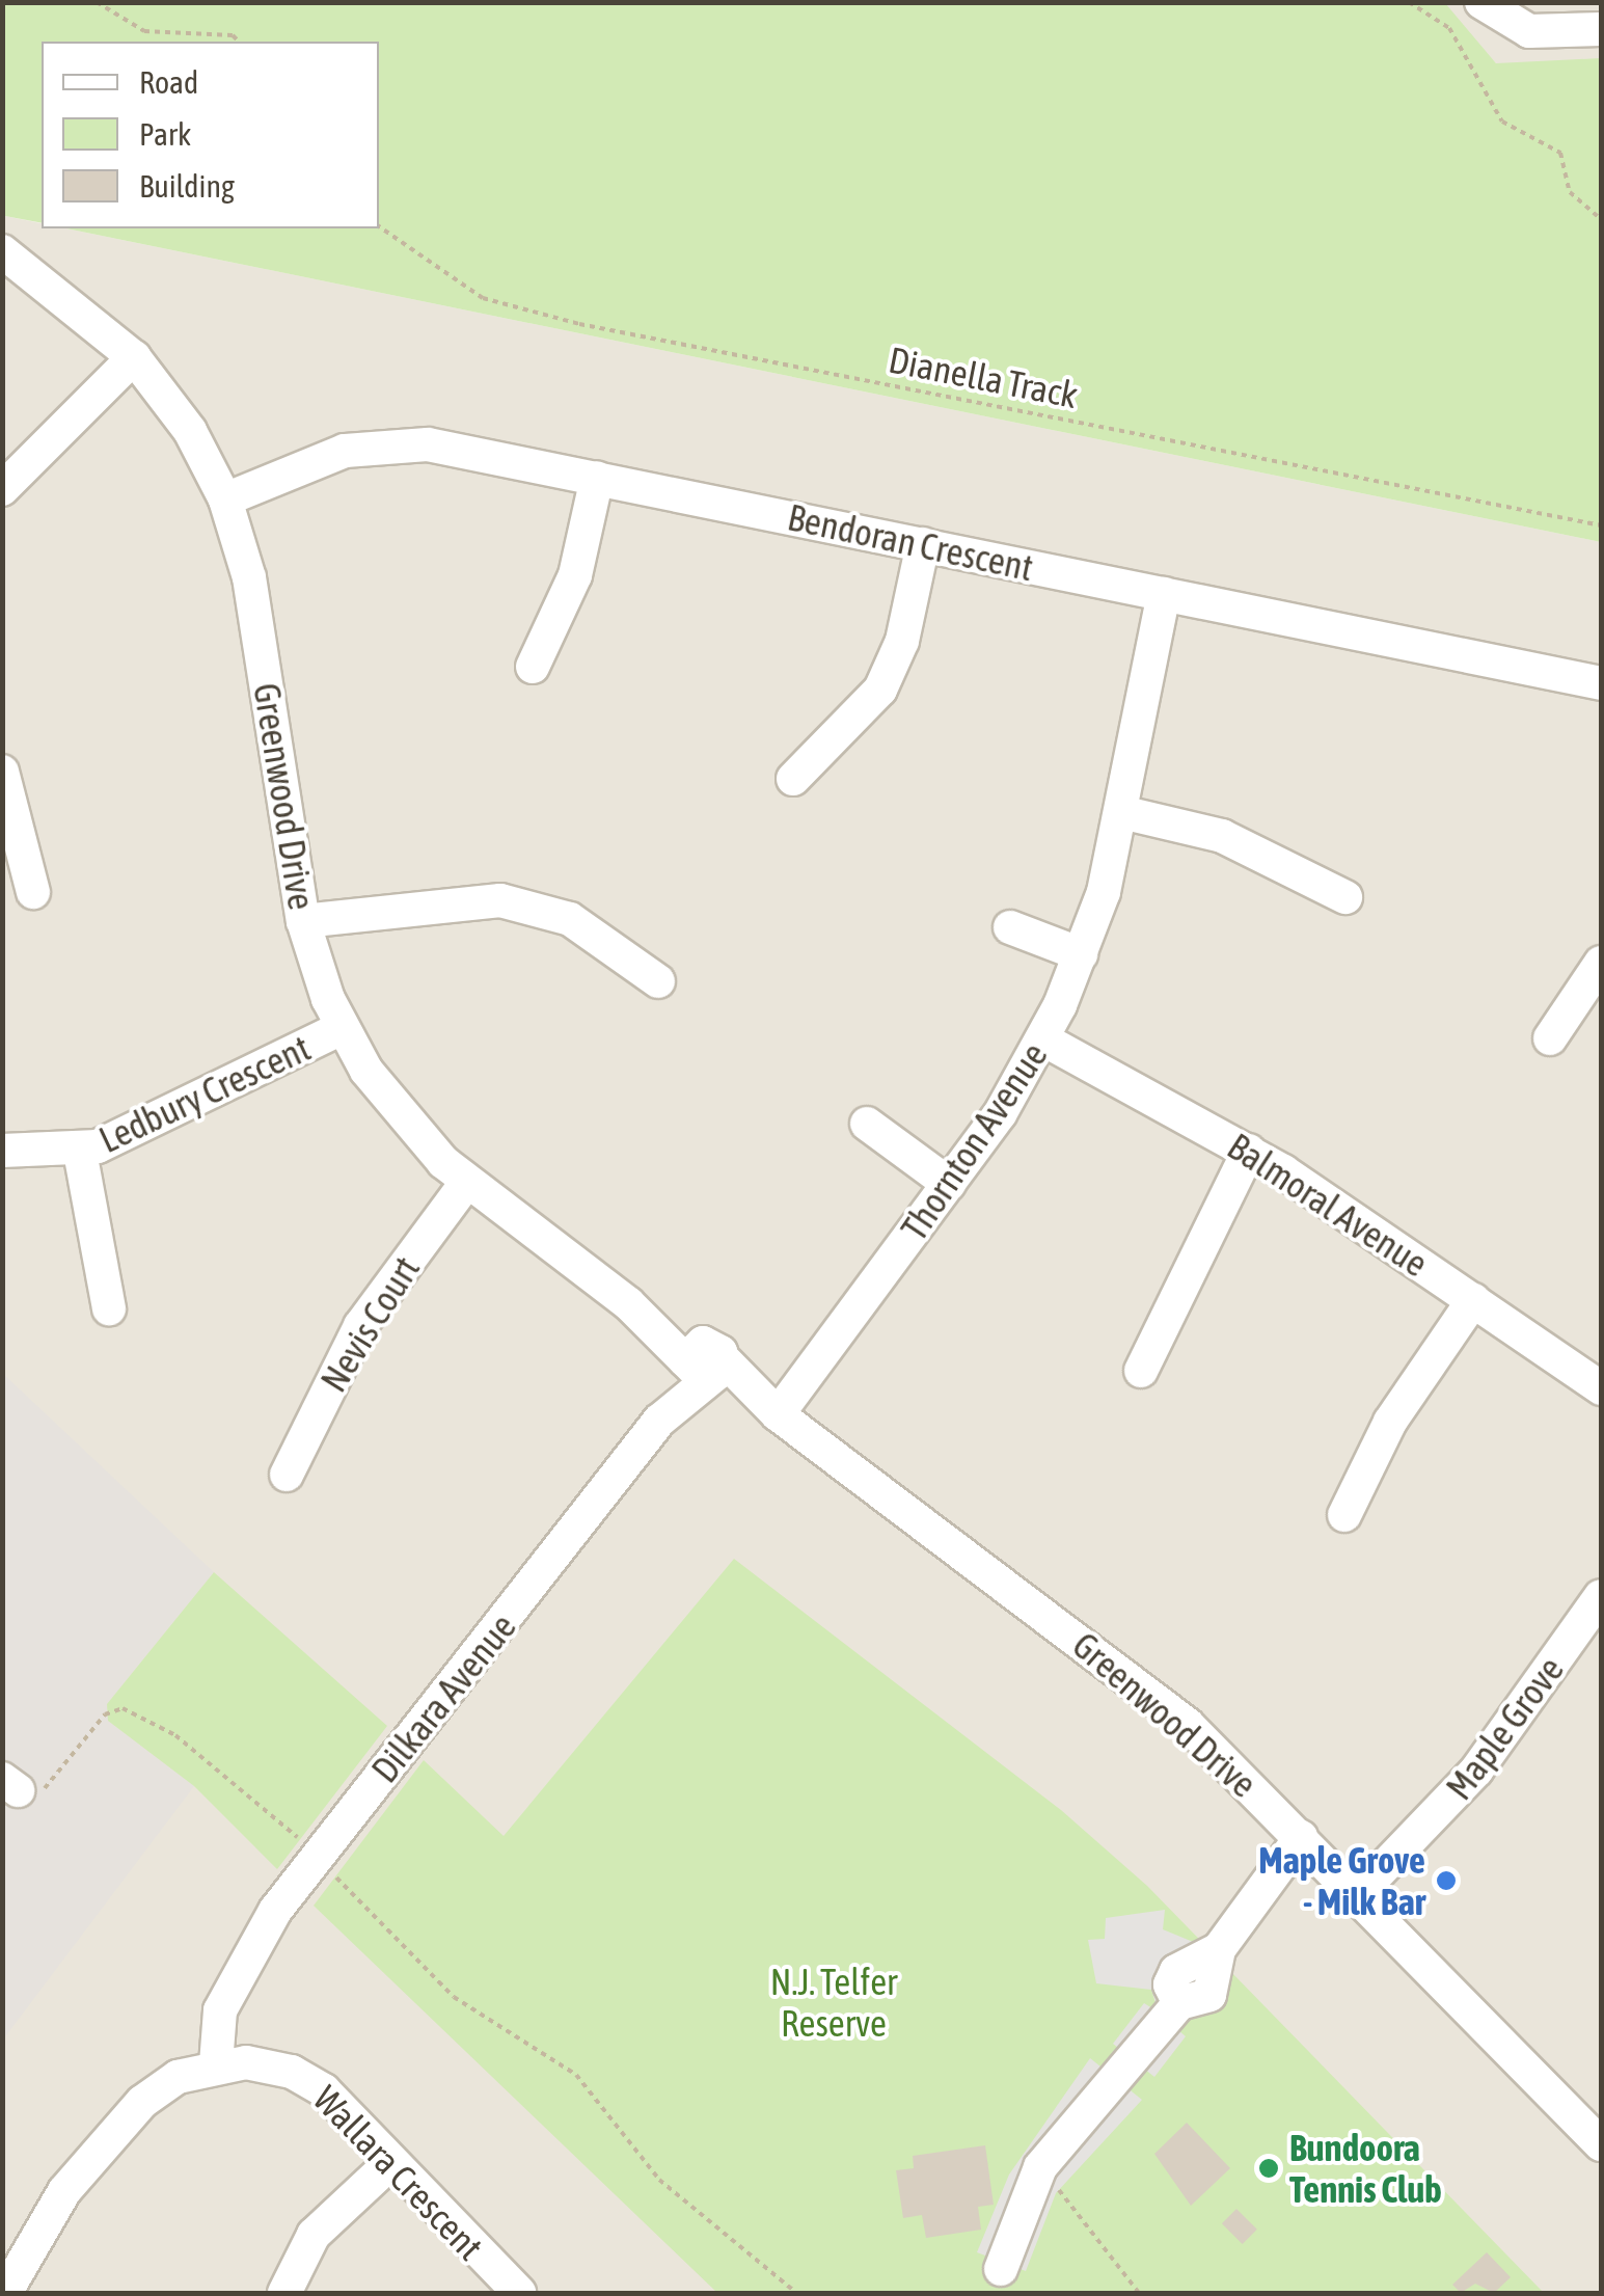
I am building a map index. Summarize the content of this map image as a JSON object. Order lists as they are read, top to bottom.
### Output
{
  "streets": {
    "street": [
      "Bendoran Crescent",
      "Greenwood Drive",
      "Ledbury Crescent",
      "Thornton Avenue",
      "Balmoral Avenue",
      "Nevis Court",
      "Dilkara Avenue",
      "Maple Grove",
      "Wallara Crescent"
    ],
    "path": ["Dianella Track"]
  },
  "crossings": [
    ["Bendoran Crescent", "Greenwood Drive"],
    ["Bendoran Crescent", "Thornton Avenue"],
    ["Greenwood Drive", "Ledbury Crescent"],
    ["Greenwood Drive", "Thornton Avenue"],
    ["Greenwood Drive", "Nevis Court"],
    ["Greenwood Drive", "Dilkara Avenue"],
    ["Greenwood Drive", "Maple Grove"],
    ["Thornton Avenue", "Balmoral Avenue"],
    ["Dilkara Avenue", "Wallara Crescent"]
  ],
  "parks": ["N.J. Telfer Reserve"],
  "places": ["Maple Grove - Milk Bar", "Bundoora Tennis Club"],
  "legend": ["Road", "Park", "Building"]
}
